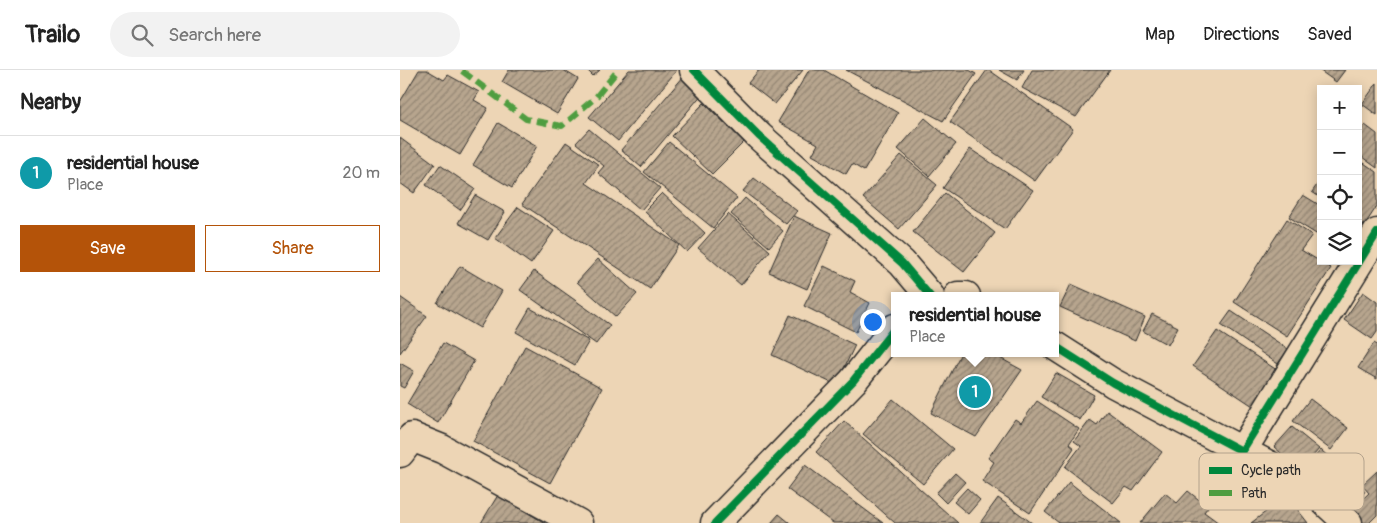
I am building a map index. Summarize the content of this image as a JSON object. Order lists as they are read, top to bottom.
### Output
{
  "legend": ["Cycle path", "Path"],
  "page": {
    "header": "Trailo",
    "search": "Search here",
    "nav": ["Map", "Directions", "Saved"],
    "heading": "Nearby",
    "map_buttons": ["+", "−"],
    "list": [
      {
        "mark": "1",
        "name": "residential house",
        "note": "Place",
        "value": "20 m"
      }
    ],
    "buttons": ["Save", "Share"],
    "popup": ["residential house", "Place"],
    "pins": "1"
  }
}
